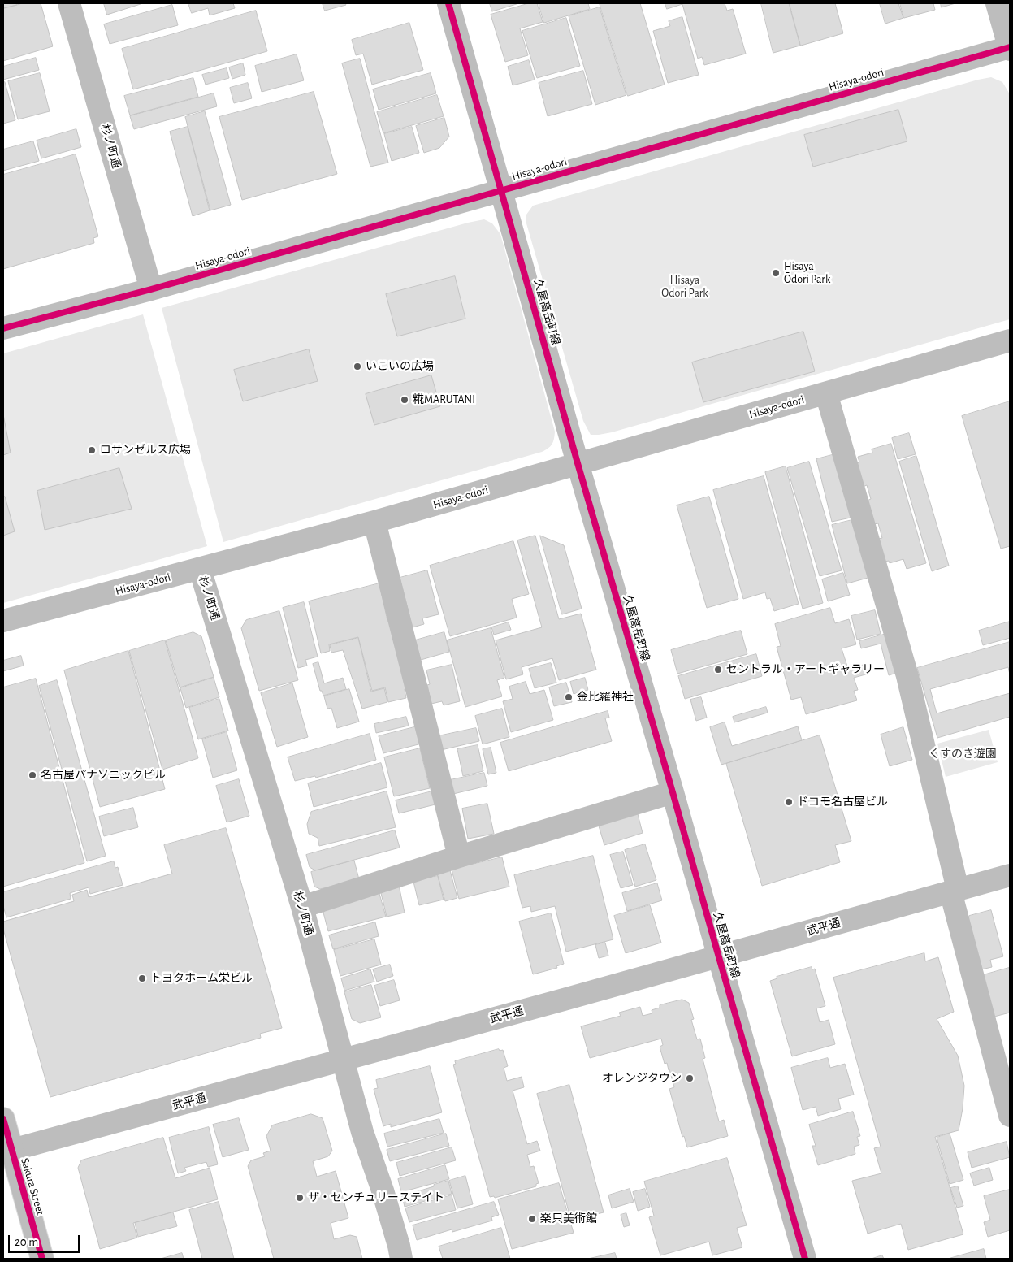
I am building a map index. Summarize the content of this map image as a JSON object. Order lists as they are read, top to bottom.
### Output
{
  "streets": {
    "main road": [
      "Hisaya-odori",
      "杉ノ町通",
      "久屋高岳町線",
      "武平通",
      "Sakura Street"
    ]
  },
  "crossings": [
    ["Hisaya-odori", "杉ノ町通"],
    ["Hisaya-odori", "久屋高岳町線"],
    ["杉ノ町通", "武平通"],
    ["久屋高岳町線", "武平通"],
    ["武平通", "Sakura Street"]
  ],
  "parks": ["Hisaya Odori Park", "くすのき遊園"],
  "places": [
    "Hisaya Ōdōri Park",
    "いこいの広場",
    "糀MARUTANI",
    "ロサンゼルス広場",
    "セントラル・アートギャラリー",
    "金比羅神社",
    "名古屋パナソニックビル",
    "ドコモ名古屋ビル",
    "トヨタホーム栄ビル",
    "オレンジタウン",
    "ザ・センチュリーステイト",
    "楽只美術館"
  ],
  "scale_bar": "20 m"
}
